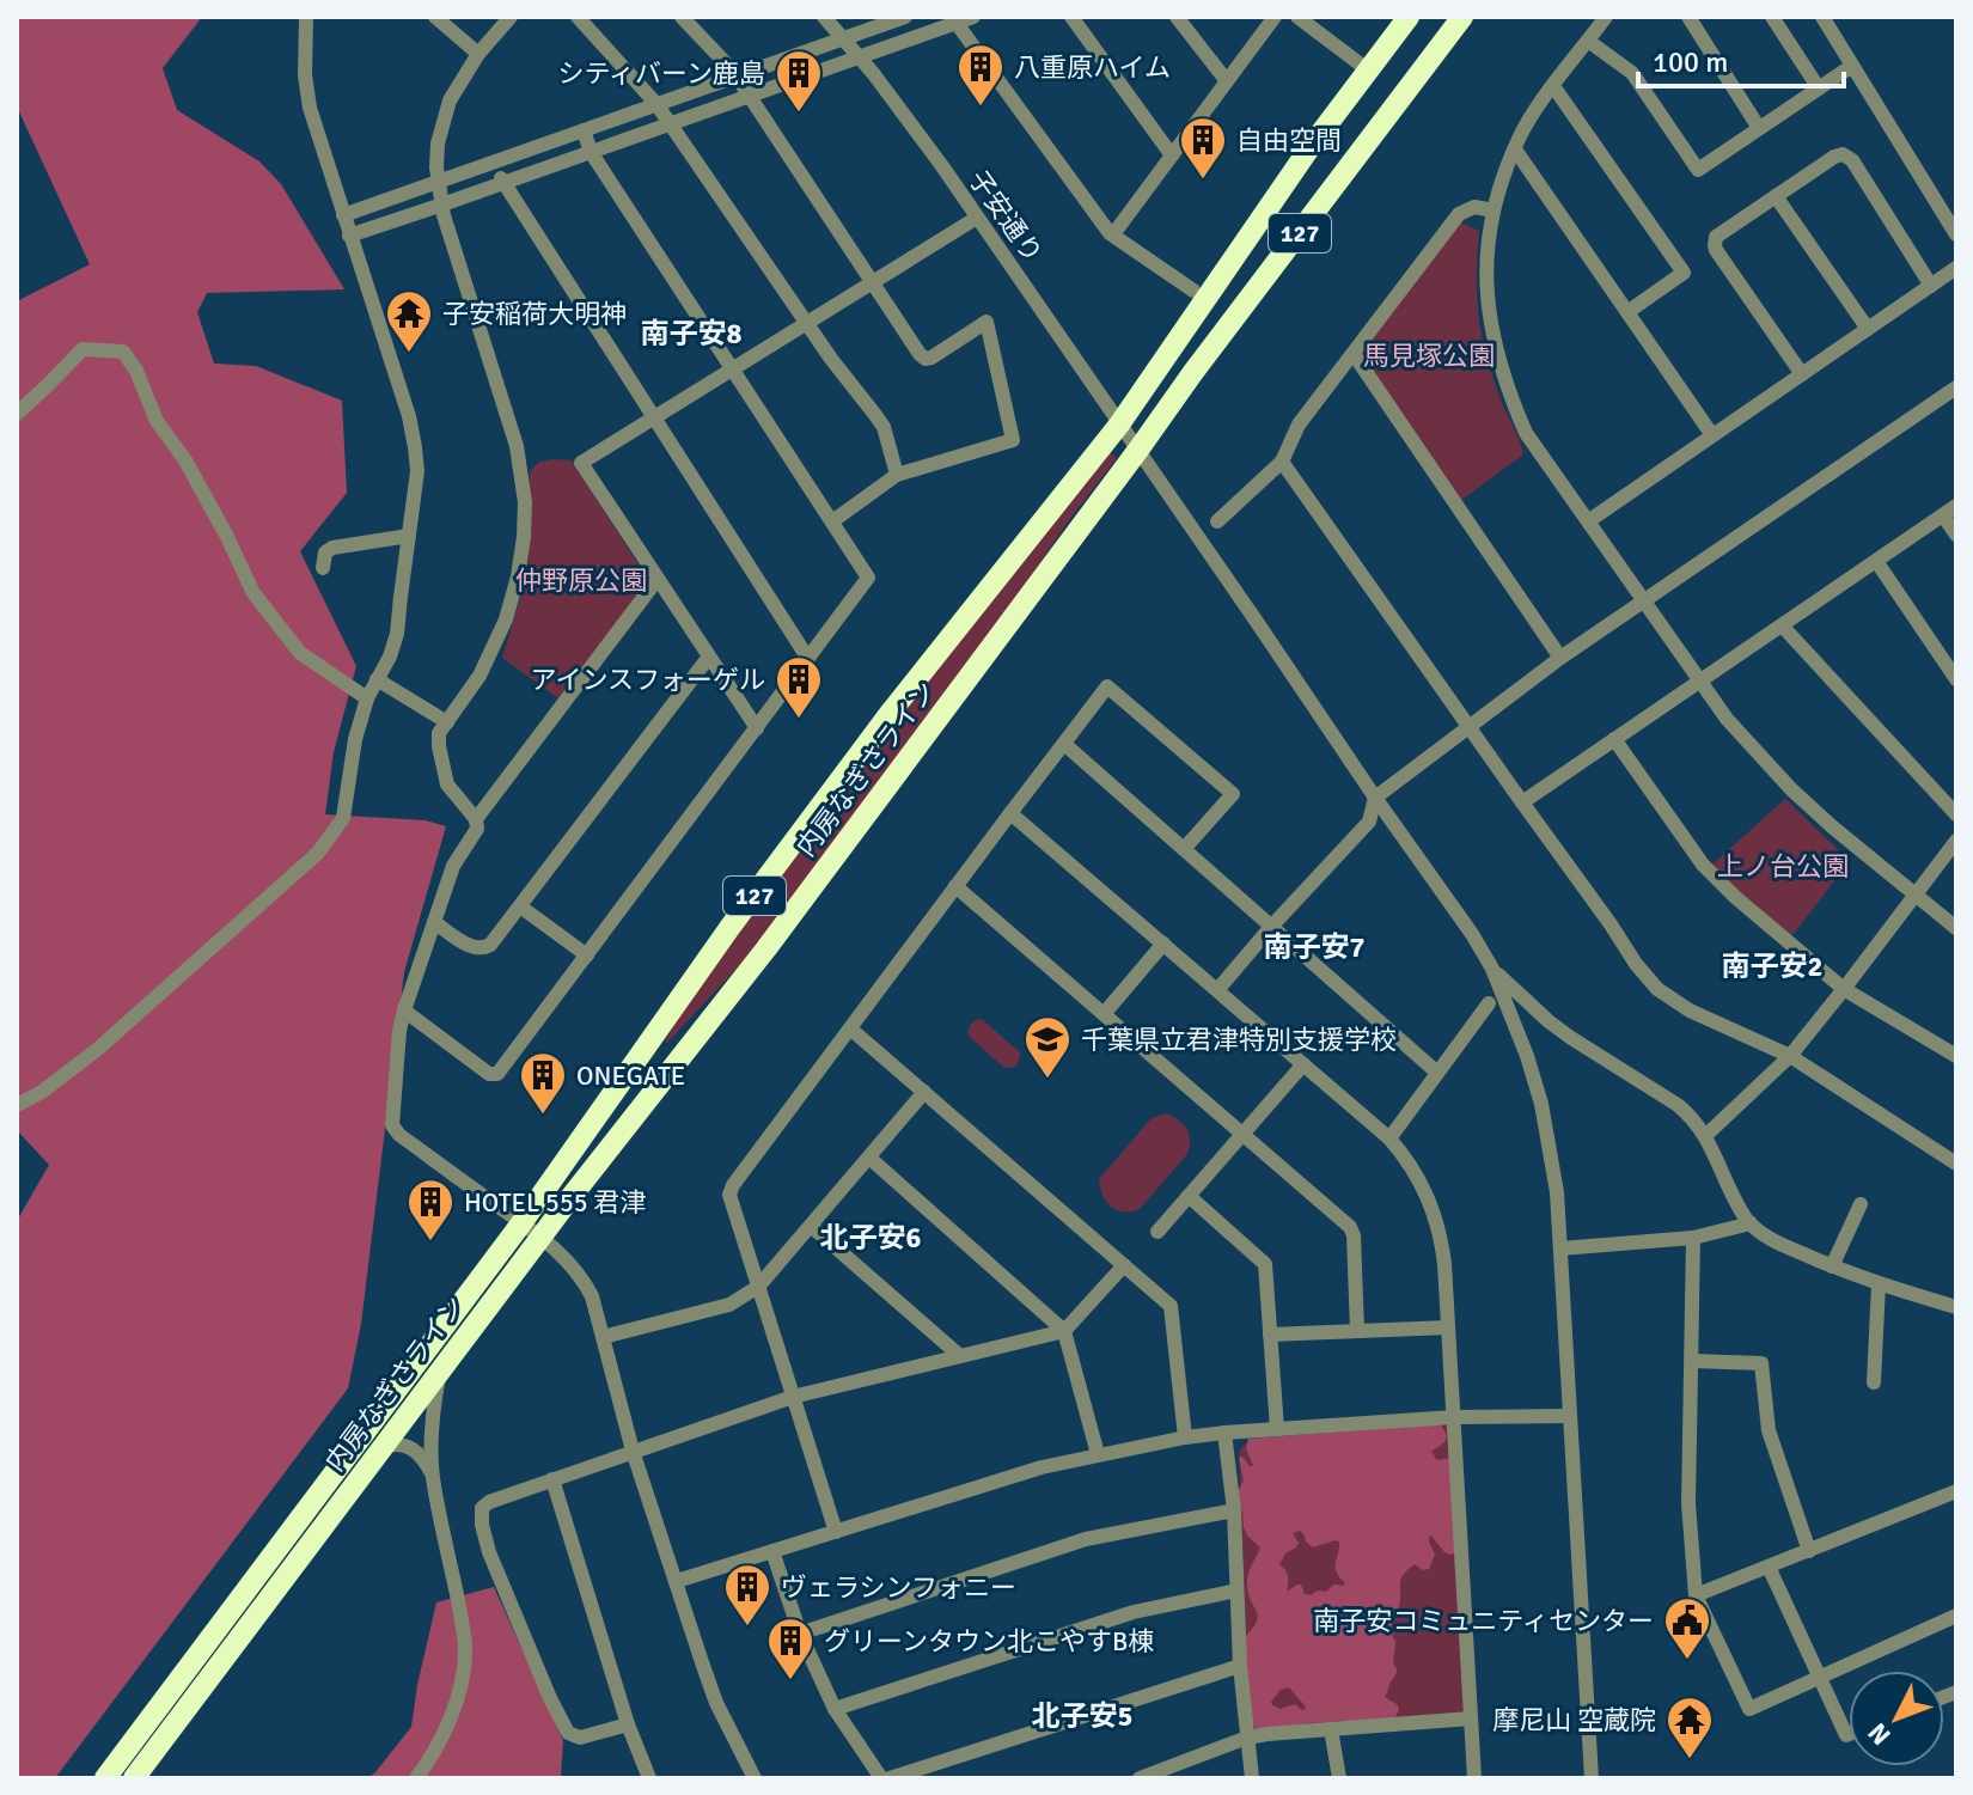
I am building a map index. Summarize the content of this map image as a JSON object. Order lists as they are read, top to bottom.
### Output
{
  "streets": {
    "highway": ["127", "内房なぎさライン"],
    "street": ["子安通り"]
  },
  "crossings": [
    ["子安通り", "内房なぎさライン"]
  ],
  "districts": [
    "南子安8",
    "南子安7",
    "南子安2",
    "北子安6",
    "北子安5"
  ],
  "parks": ["馬見塚公園", "仲野原公園", "上ノ台公園"],
  "places": {
    "building": [
      "八重原ハイム",
      "シティバーン鹿島",
      "自由空間",
      "アインスフォーゲル",
      "ONEGATE",
      "HOTEL 555 君津",
      "ヴェラシンフォニー",
      "グリーンタウン北こやすB棟"
    ],
    "temple": ["子安稲荷大明神", "摩尼山 空蔵院"],
    "school or university": ["千葉県立君津特別支援学校"],
    "public building": ["南子安コミュニティセンター"]
  },
  "scale_bar": "100 m",
  "north": "bottom left"
}
